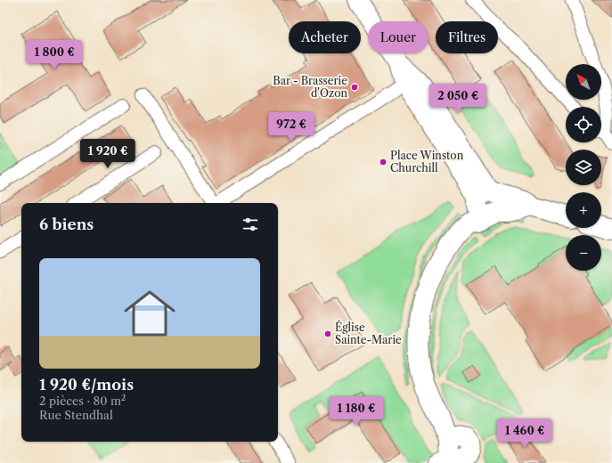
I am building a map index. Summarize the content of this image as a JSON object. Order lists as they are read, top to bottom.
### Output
{
  "places": ["Bar - Brasserie d'Ozon", "Place Winston Churchill", "Église Sainte-Marie"],
  "north": "top left",
  "page": {
    "chip": ["Acheter", "Louer", "Filtres"],
    "price": [
      "1 800 €",
      "2 050 €",
      "972 €",
      "1 920 €",
      "1 180 €",
      "1 460 €"
    ],
    "map_buttons": ["+", "−"],
    "heading": "6 biens",
    "list": [
      {
        "name": "1 920 €/mois",
        "note": "2 pièces · 80 m² · Rue Stendhal"
      }
    ]
  }
}
